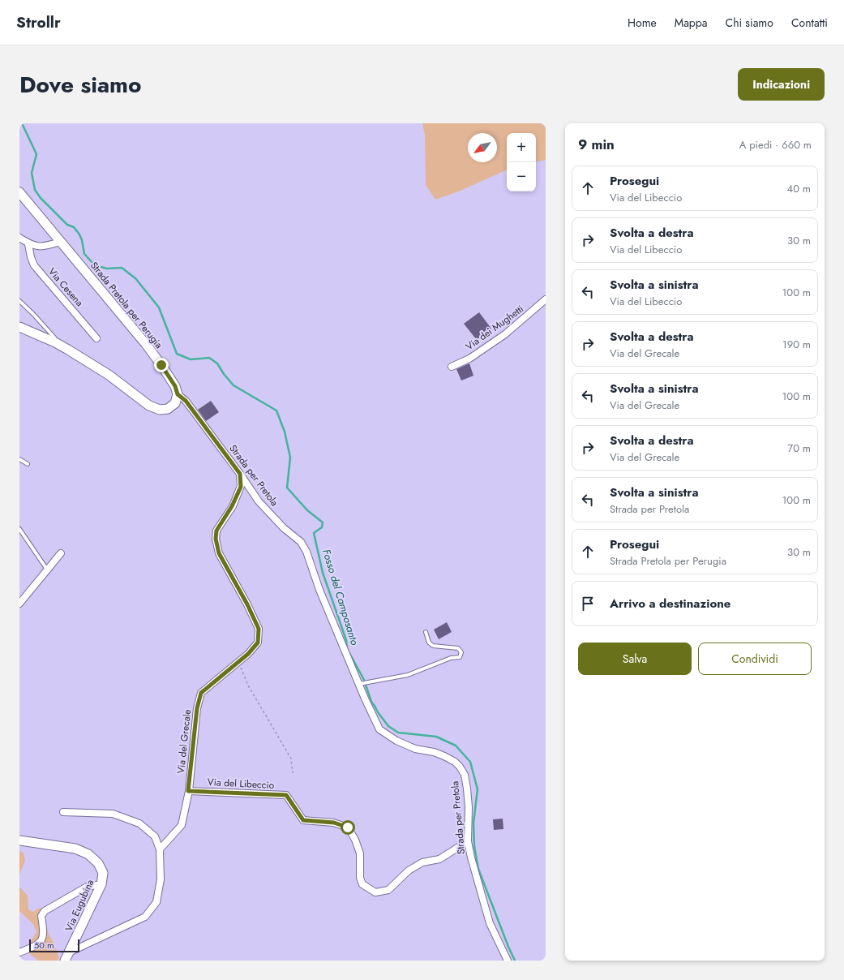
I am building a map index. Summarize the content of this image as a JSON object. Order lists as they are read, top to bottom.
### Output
{
  "streets": {
    "street": [
      "Via Cesena",
      "Strada Pretola per Perugia",
      "Via dei Mughetti",
      "Strada per Pretola",
      "Via del Grecale",
      "Via del Libeccio",
      "Via Eugubina"
    ]
  },
  "crossings": [
    ["Strada Pretola per Perugia", "Strada per Pretola"],
    ["Strada per Pretola", "Via del Grecale"],
    ["Strada per Pretola", "Via del Libeccio"],
    ["Via del Grecale", "Via del Libeccio"]
  ],
  "water": ["Fosso del Camposanto"],
  "scale_bar": "50 m",
  "north": "bottom left",
  "page": {
    "header": "Strollr",
    "nav": [
      "Home",
      "Mappa",
      "Chi siamo",
      "Contatti"
    ],
    "title": "Dove siamo",
    "buttons": [
      "Indicazioni",
      ["Salva", "Condividi"]
    ],
    "heading": ["9 min", "A piedi · 660 m"],
    "map_buttons": ["+", "−"],
    "list": [
      ["Prosegui", "Via del Libeccio", "40 m"],
      ["Svolta a destra", "Via del Libeccio", "30 m"],
      ["Svolta a sinistra", "Via del Libeccio", "100 m"],
      ["Svolta a destra", "Via del Grecale", "190 m"],
      ["Svolta a sinistra", "Via del Grecale", "100 m"],
      ["Svolta a destra", "Via del Grecale", "70 m"],
      ["Svolta a sinistra", "Strada per Pretola", "100 m"],
      ["Prosegui", "Strada Pretola per Perugia", "30 m"],
      "Arrivo a destinazione"
    ],
    "scale": "50 m"
  }
}
